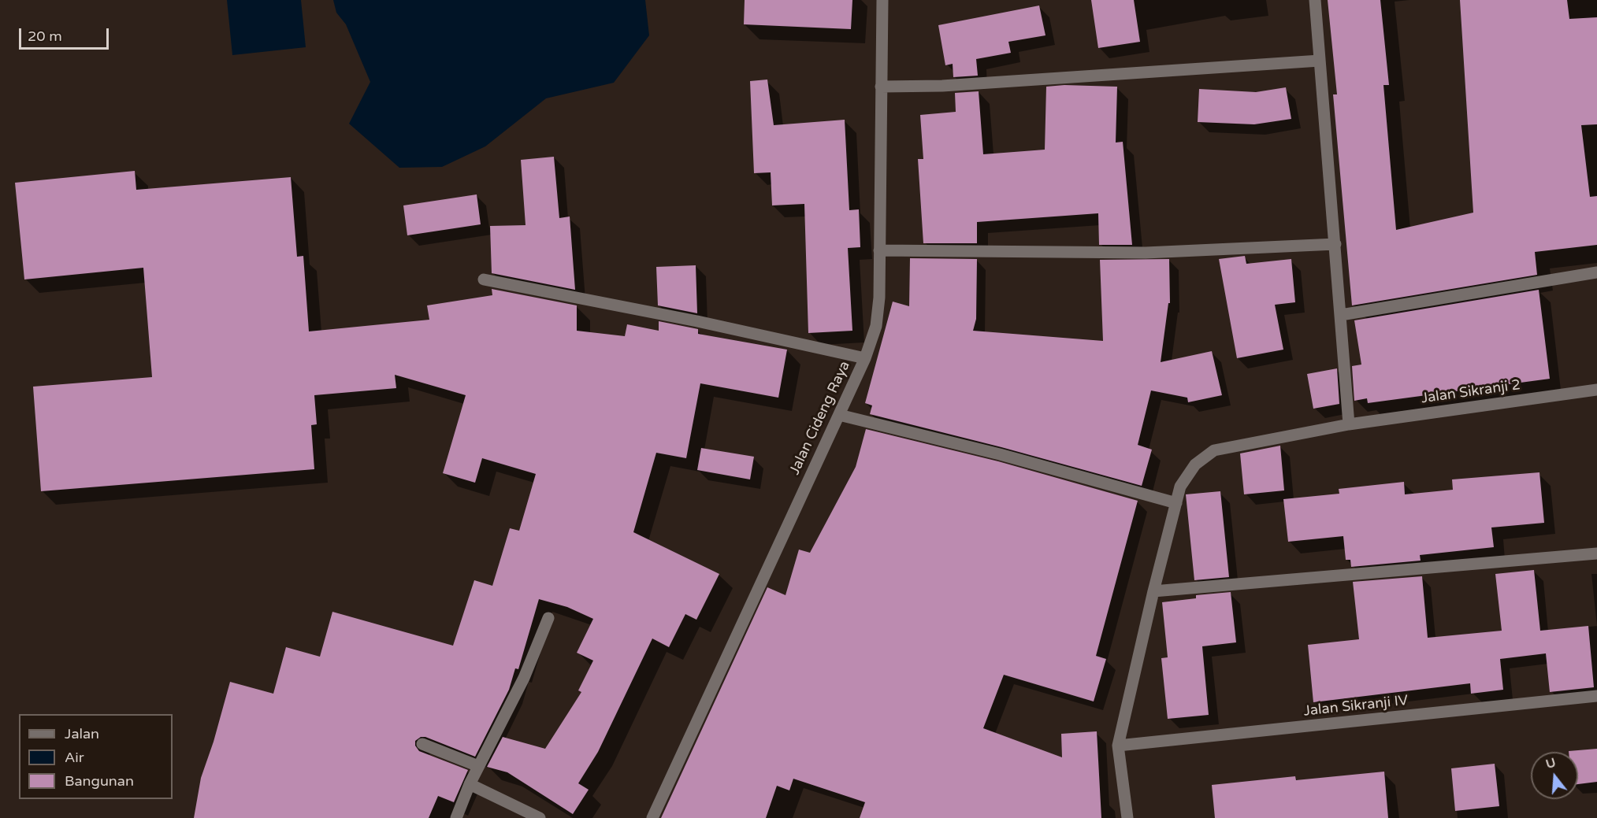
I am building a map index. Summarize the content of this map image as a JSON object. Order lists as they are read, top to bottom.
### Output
{
  "streets": {
    "street": ["Jalan Sikranji 2", "Jalan Cideng Raya", "Jalan Sikranji IV"]
  },
  "crossings": [
    ["Jalan Sikranji 2", "Jalan Sikranji IV"]
  ],
  "legend": ["Jalan", "Air", "Bangunan"],
  "scale_bar": "20 m",
  "north": "top"
}
